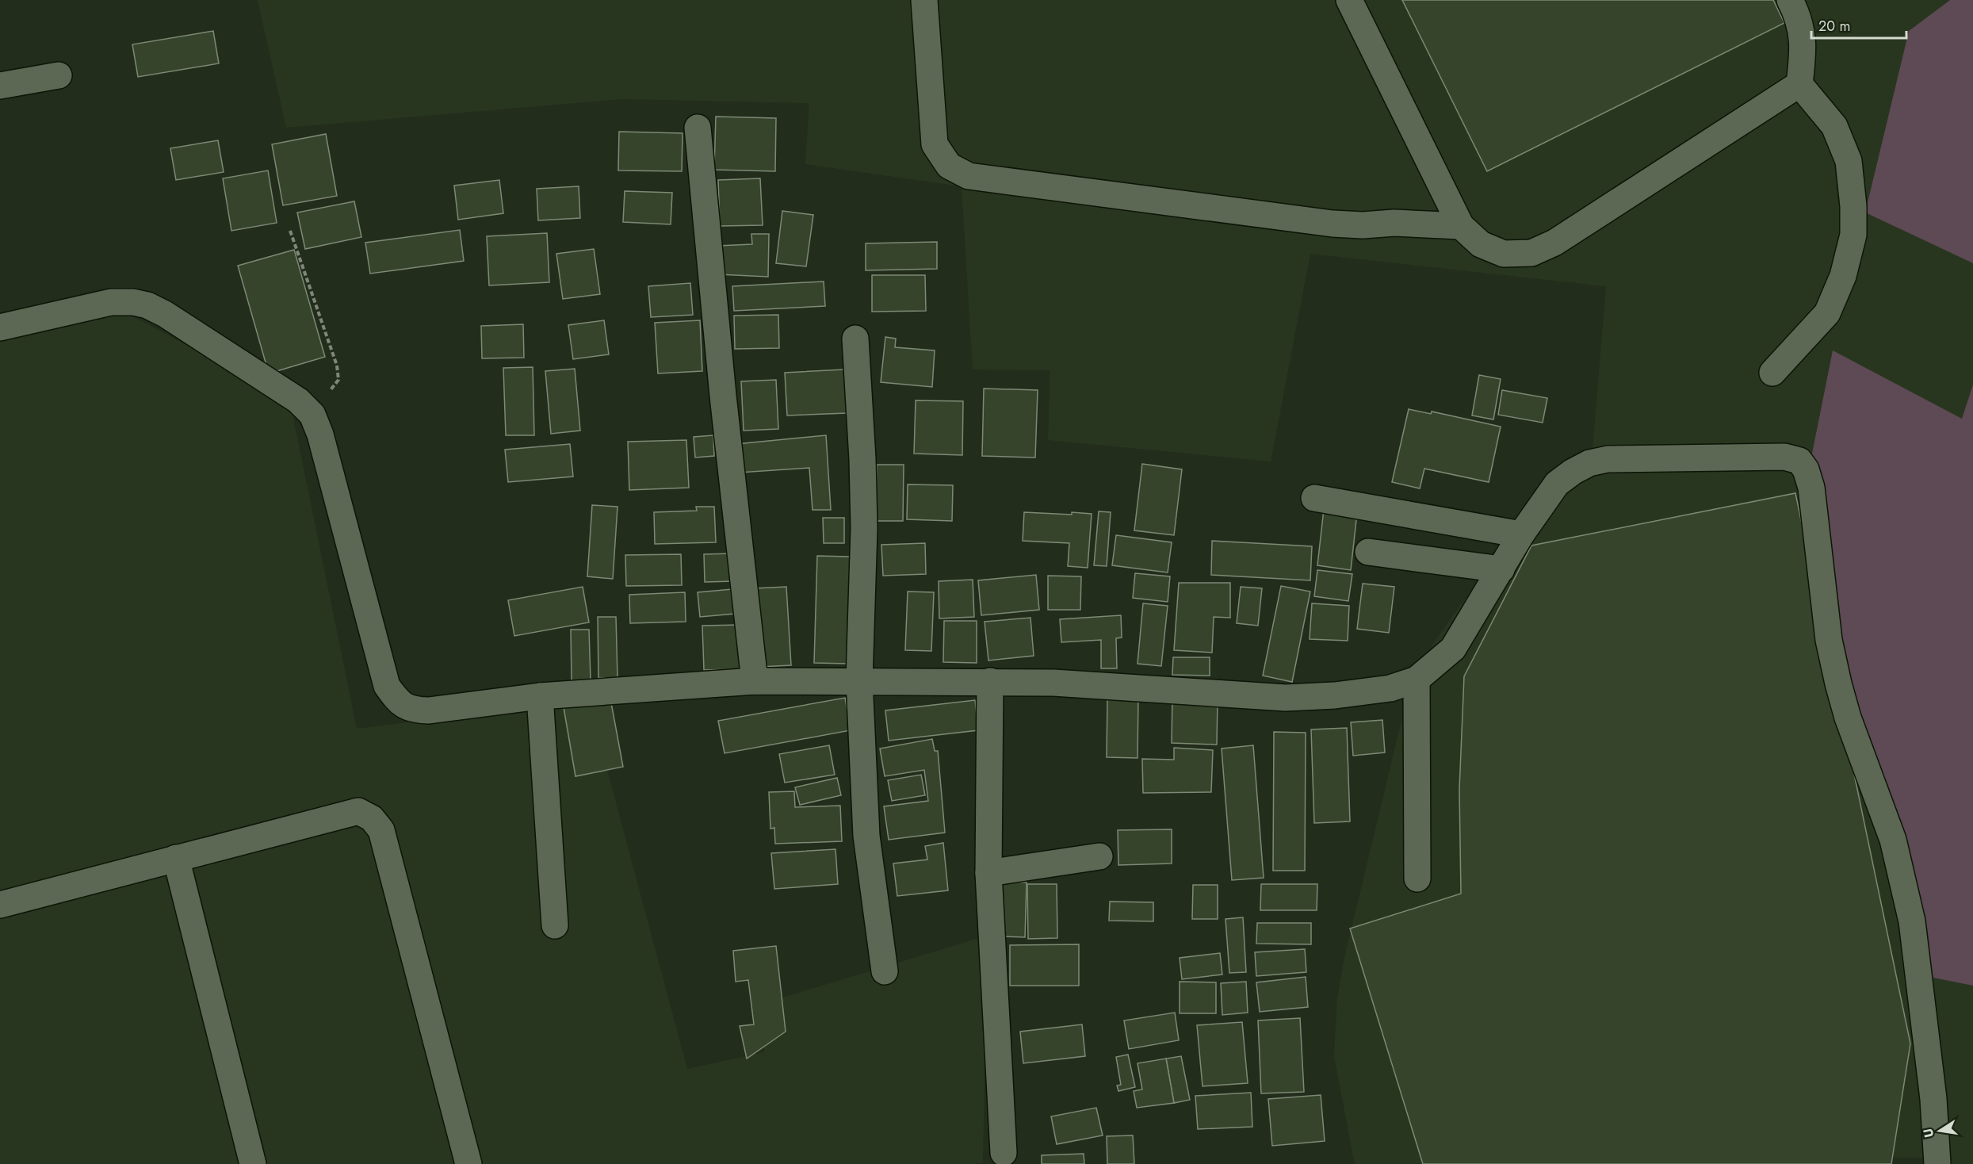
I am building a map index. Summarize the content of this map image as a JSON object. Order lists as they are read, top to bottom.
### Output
{
  "scale_bar": "20 m",
  "north": "left"
}
